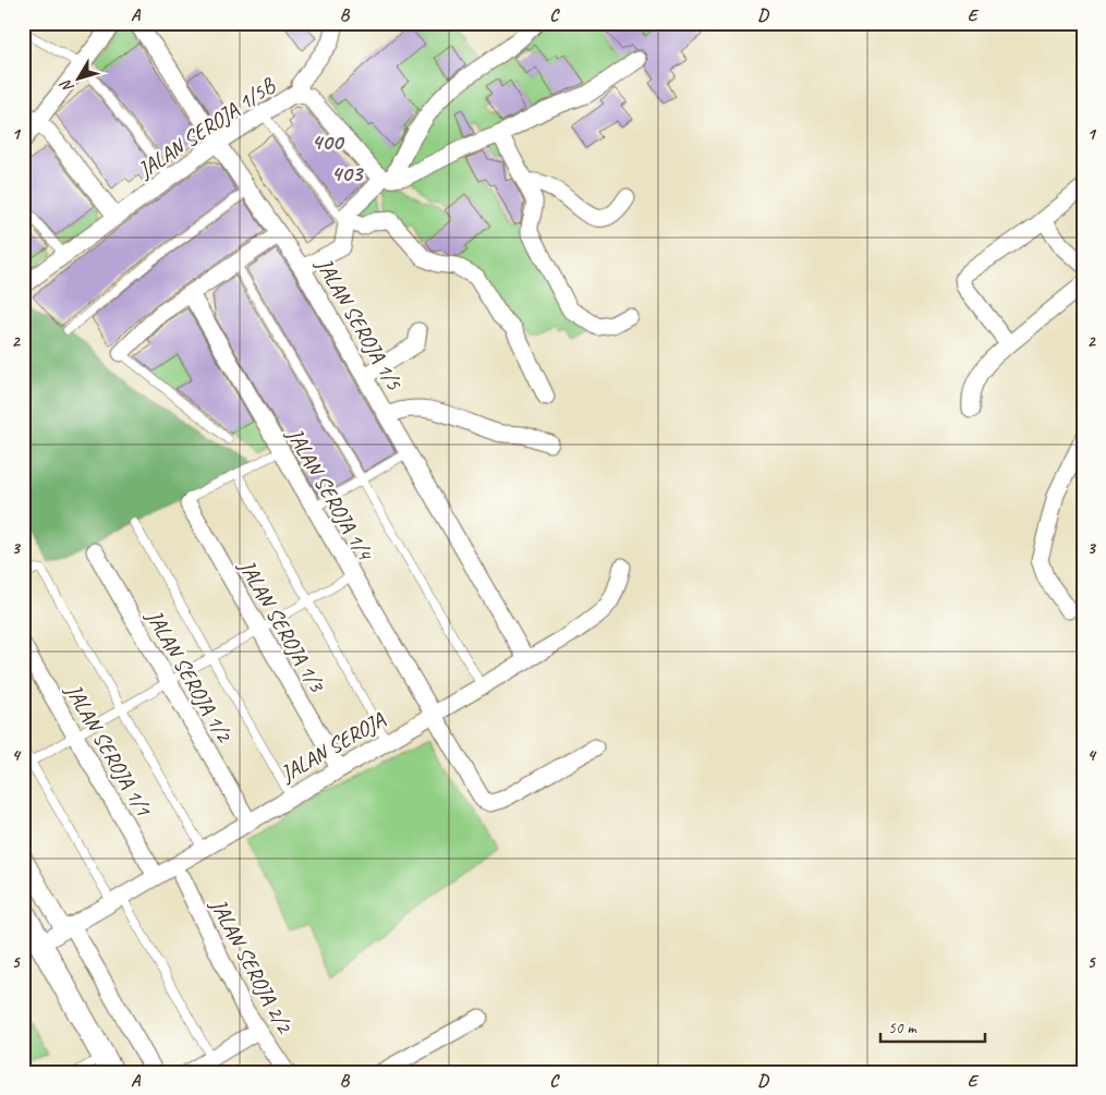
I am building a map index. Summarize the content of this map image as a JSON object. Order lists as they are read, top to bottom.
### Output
{
  "streets": {
    "street": [
      "JALAN SEROJA 1/5B",
      "JALAN SEROJA 1/5",
      "JALAN SEROJA 1/4",
      "JALAN SEROJA 1/3",
      "JALAN SEROJA 1/2",
      "JALAN SEROJA",
      "JALAN SEROJA 1/1",
      "JALAN SEROJA 2/2"
    ]
  },
  "crossings": [
    ["JALAN SEROJA 1/5B", "JALAN SEROJA 1/5"],
    ["JALAN SEROJA 1/5", "JALAN SEROJA"],
    ["JALAN SEROJA 1/4", "JALAN SEROJA"],
    ["JALAN SEROJA 1/3", "JALAN SEROJA"],
    ["JALAN SEROJA 1/2", "JALAN SEROJA"],
    ["JALAN SEROJA", "JALAN SEROJA 1/1"]
  ],
  "districts": ["400", "403"],
  "scale_bar": "50 m",
  "north": "bottom left",
  "grid": {
    "columns": [
      "A",
      "B",
      "C",
      "D",
      "E"
    ],
    "rows": [
      "1",
      "2",
      "3",
      "4",
      "5"
    ]
  }
}
